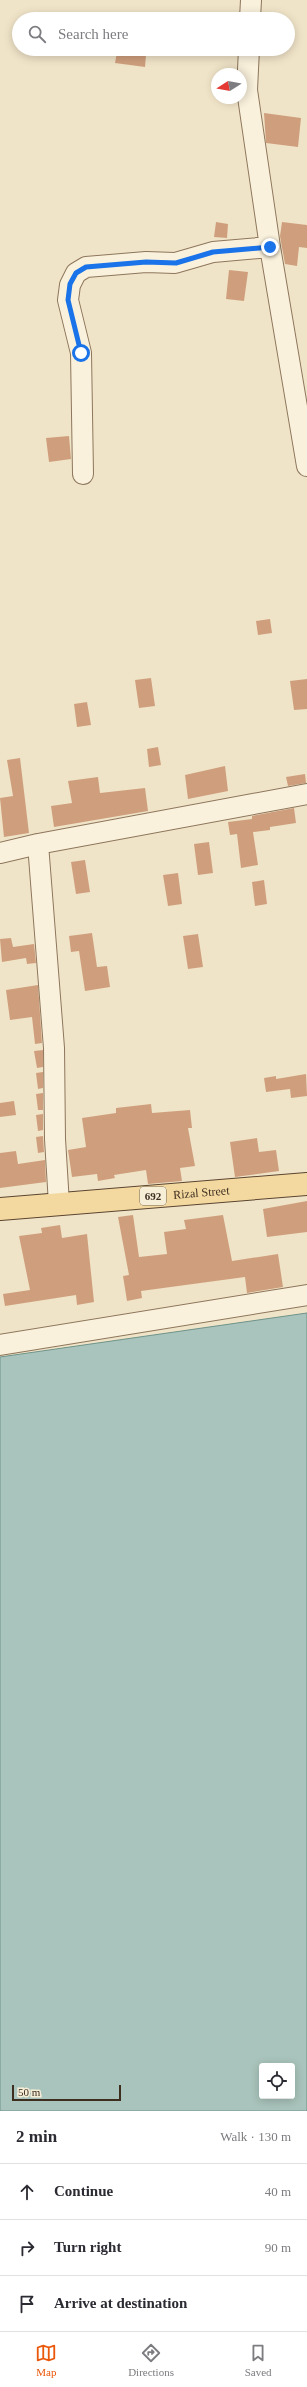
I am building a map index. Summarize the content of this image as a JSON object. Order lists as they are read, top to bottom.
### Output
{
  "streets": {
    "main road": ["Rizal Street", "692"]
  },
  "scale_bar": "50 m",
  "north": "left",
  "page": {
    "search": "Search here",
    "scale": "50 m",
    "heading": ["2 min", "Walk · 130 m"],
    "list": [
      ["Continue", "40 m"],
      ["Turn right", "90 m"],
      "Arrive at destination"
    ],
    "nav": ["Map", "Directions", "Saved"]
  }
}
